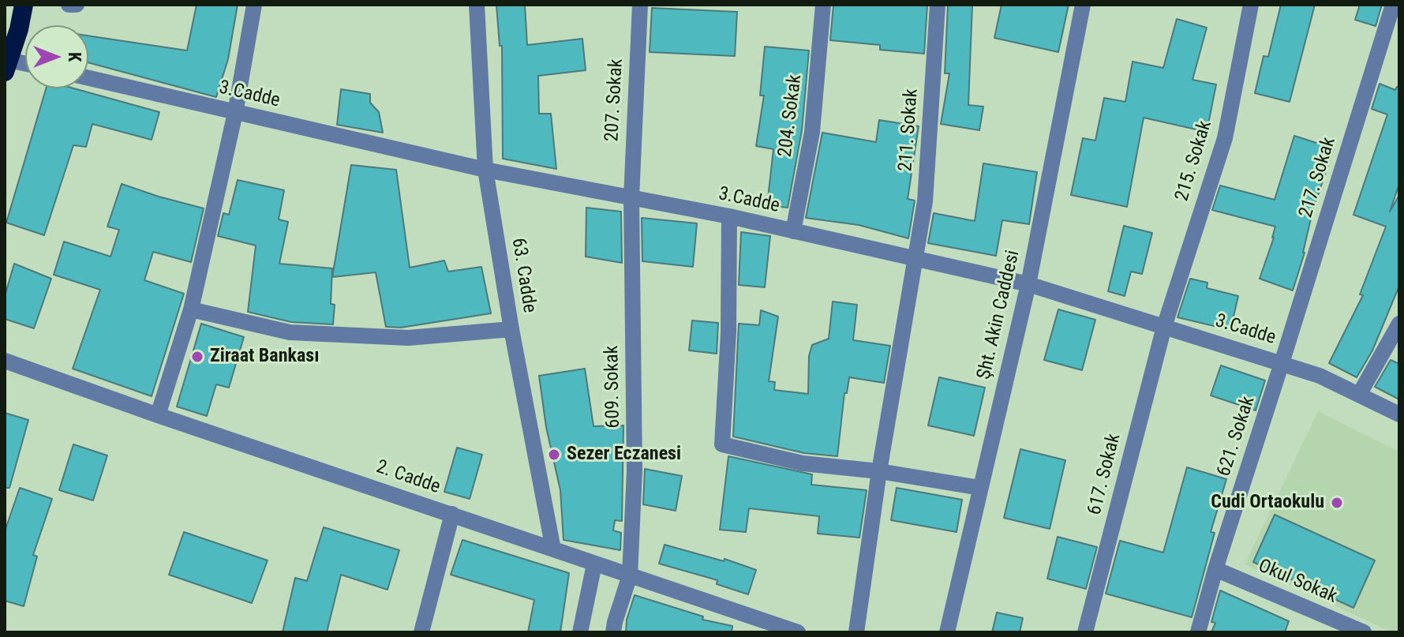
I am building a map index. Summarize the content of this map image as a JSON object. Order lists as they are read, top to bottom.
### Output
{
  "streets": {
    "street": [
      "3.Cadde",
      "207. Sokak",
      "204. Sokak",
      "211. Sokak",
      "215. Sokak",
      "217. Sokak",
      "63. Cadde",
      "Şht. Akin Caddesi",
      "609. Sokak",
      "621. Sokak",
      "617. Sokak",
      "2. Cadde",
      "Okul Sokak"
    ]
  },
  "crossings": [
    ["3.Cadde", "207. Sokak"],
    ["3.Cadde", "204. Sokak"],
    ["3.Cadde", "211. Sokak"],
    ["3.Cadde", "215. Sokak"],
    ["3.Cadde", "217. Sokak"],
    ["3.Cadde", "63. Cadde"],
    ["3.Cadde", "Şht. Akin Caddesi"],
    ["3.Cadde", "609. Sokak"],
    ["3.Cadde", "621. Sokak"],
    ["3.Cadde", "617. Sokak"],
    ["207. Sokak", "609. Sokak"],
    ["215. Sokak", "617. Sokak"],
    ["217. Sokak", "621. Sokak"],
    ["63. Cadde", "2. Cadde"],
    ["609. Sokak", "2. Cadde"],
    ["621. Sokak", "Okul Sokak"]
  ],
  "places": ["Ziraat Bankası", "Sezer Eczanesi", "Cudi Ortaokulu"],
  "north": "right"
}
